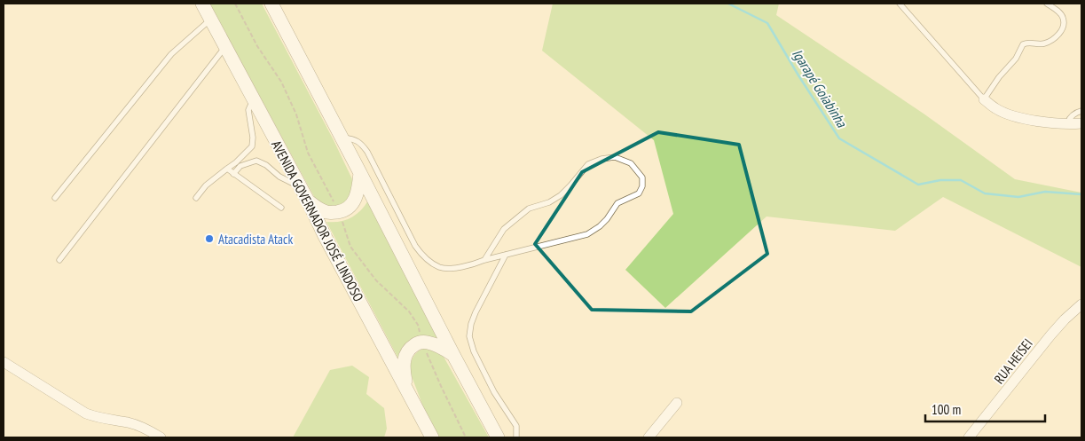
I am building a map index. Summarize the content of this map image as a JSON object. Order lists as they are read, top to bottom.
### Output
{
  "streets": {
    "main road": ["AVENIDA GOVERNADOR JOSÉ LINDOSO"],
    "street": ["RUA HEISEI"]
  },
  "water": ["Igarapé Goiabinha"],
  "places": ["Atacadista Atack"],
  "scale_bar": "100 m"
}
